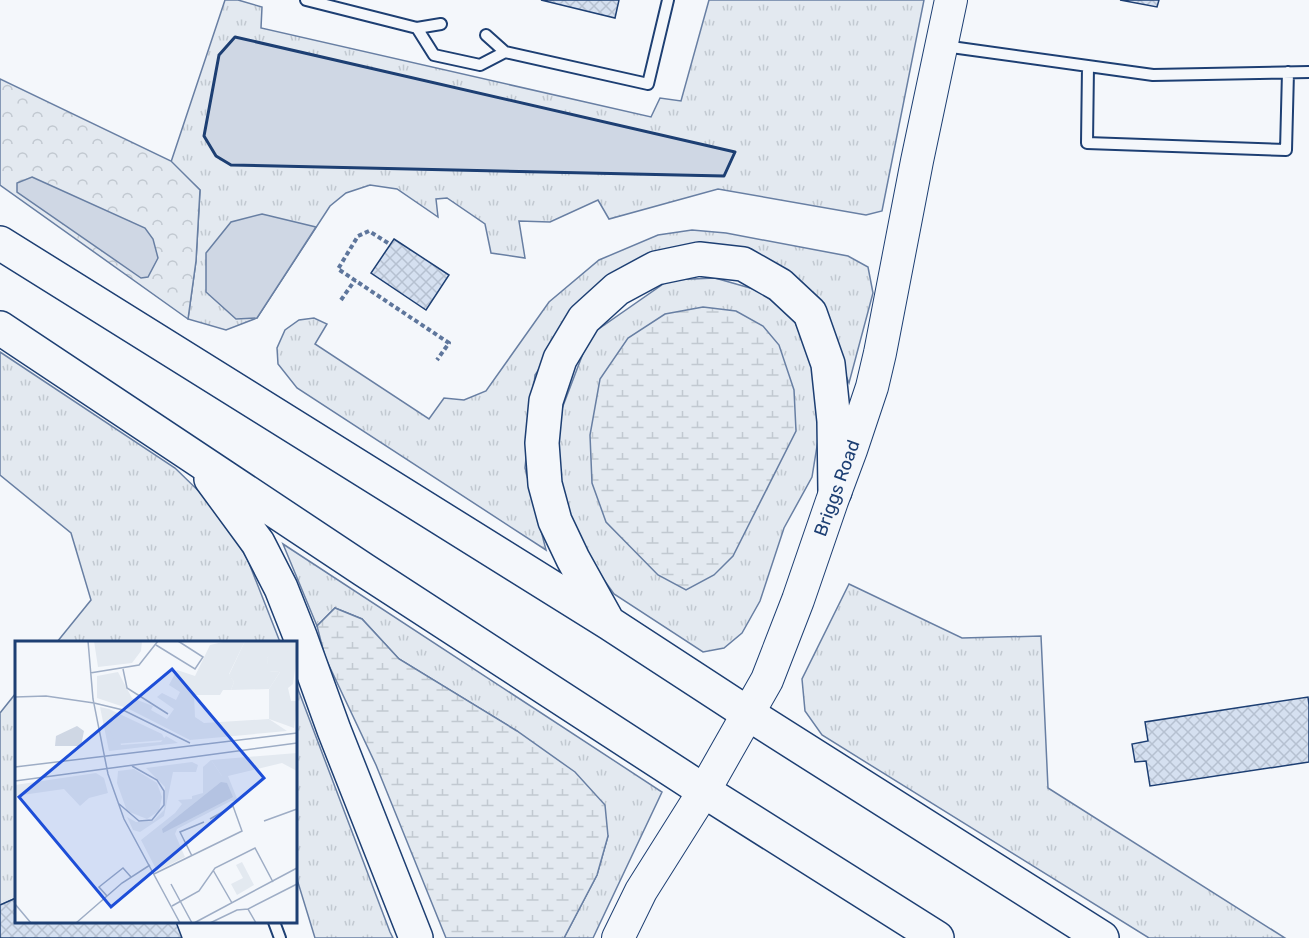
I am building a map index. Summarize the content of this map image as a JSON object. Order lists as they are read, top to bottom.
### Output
{
  "streets": {
    "street": ["Briggs Road"]
  }
}
